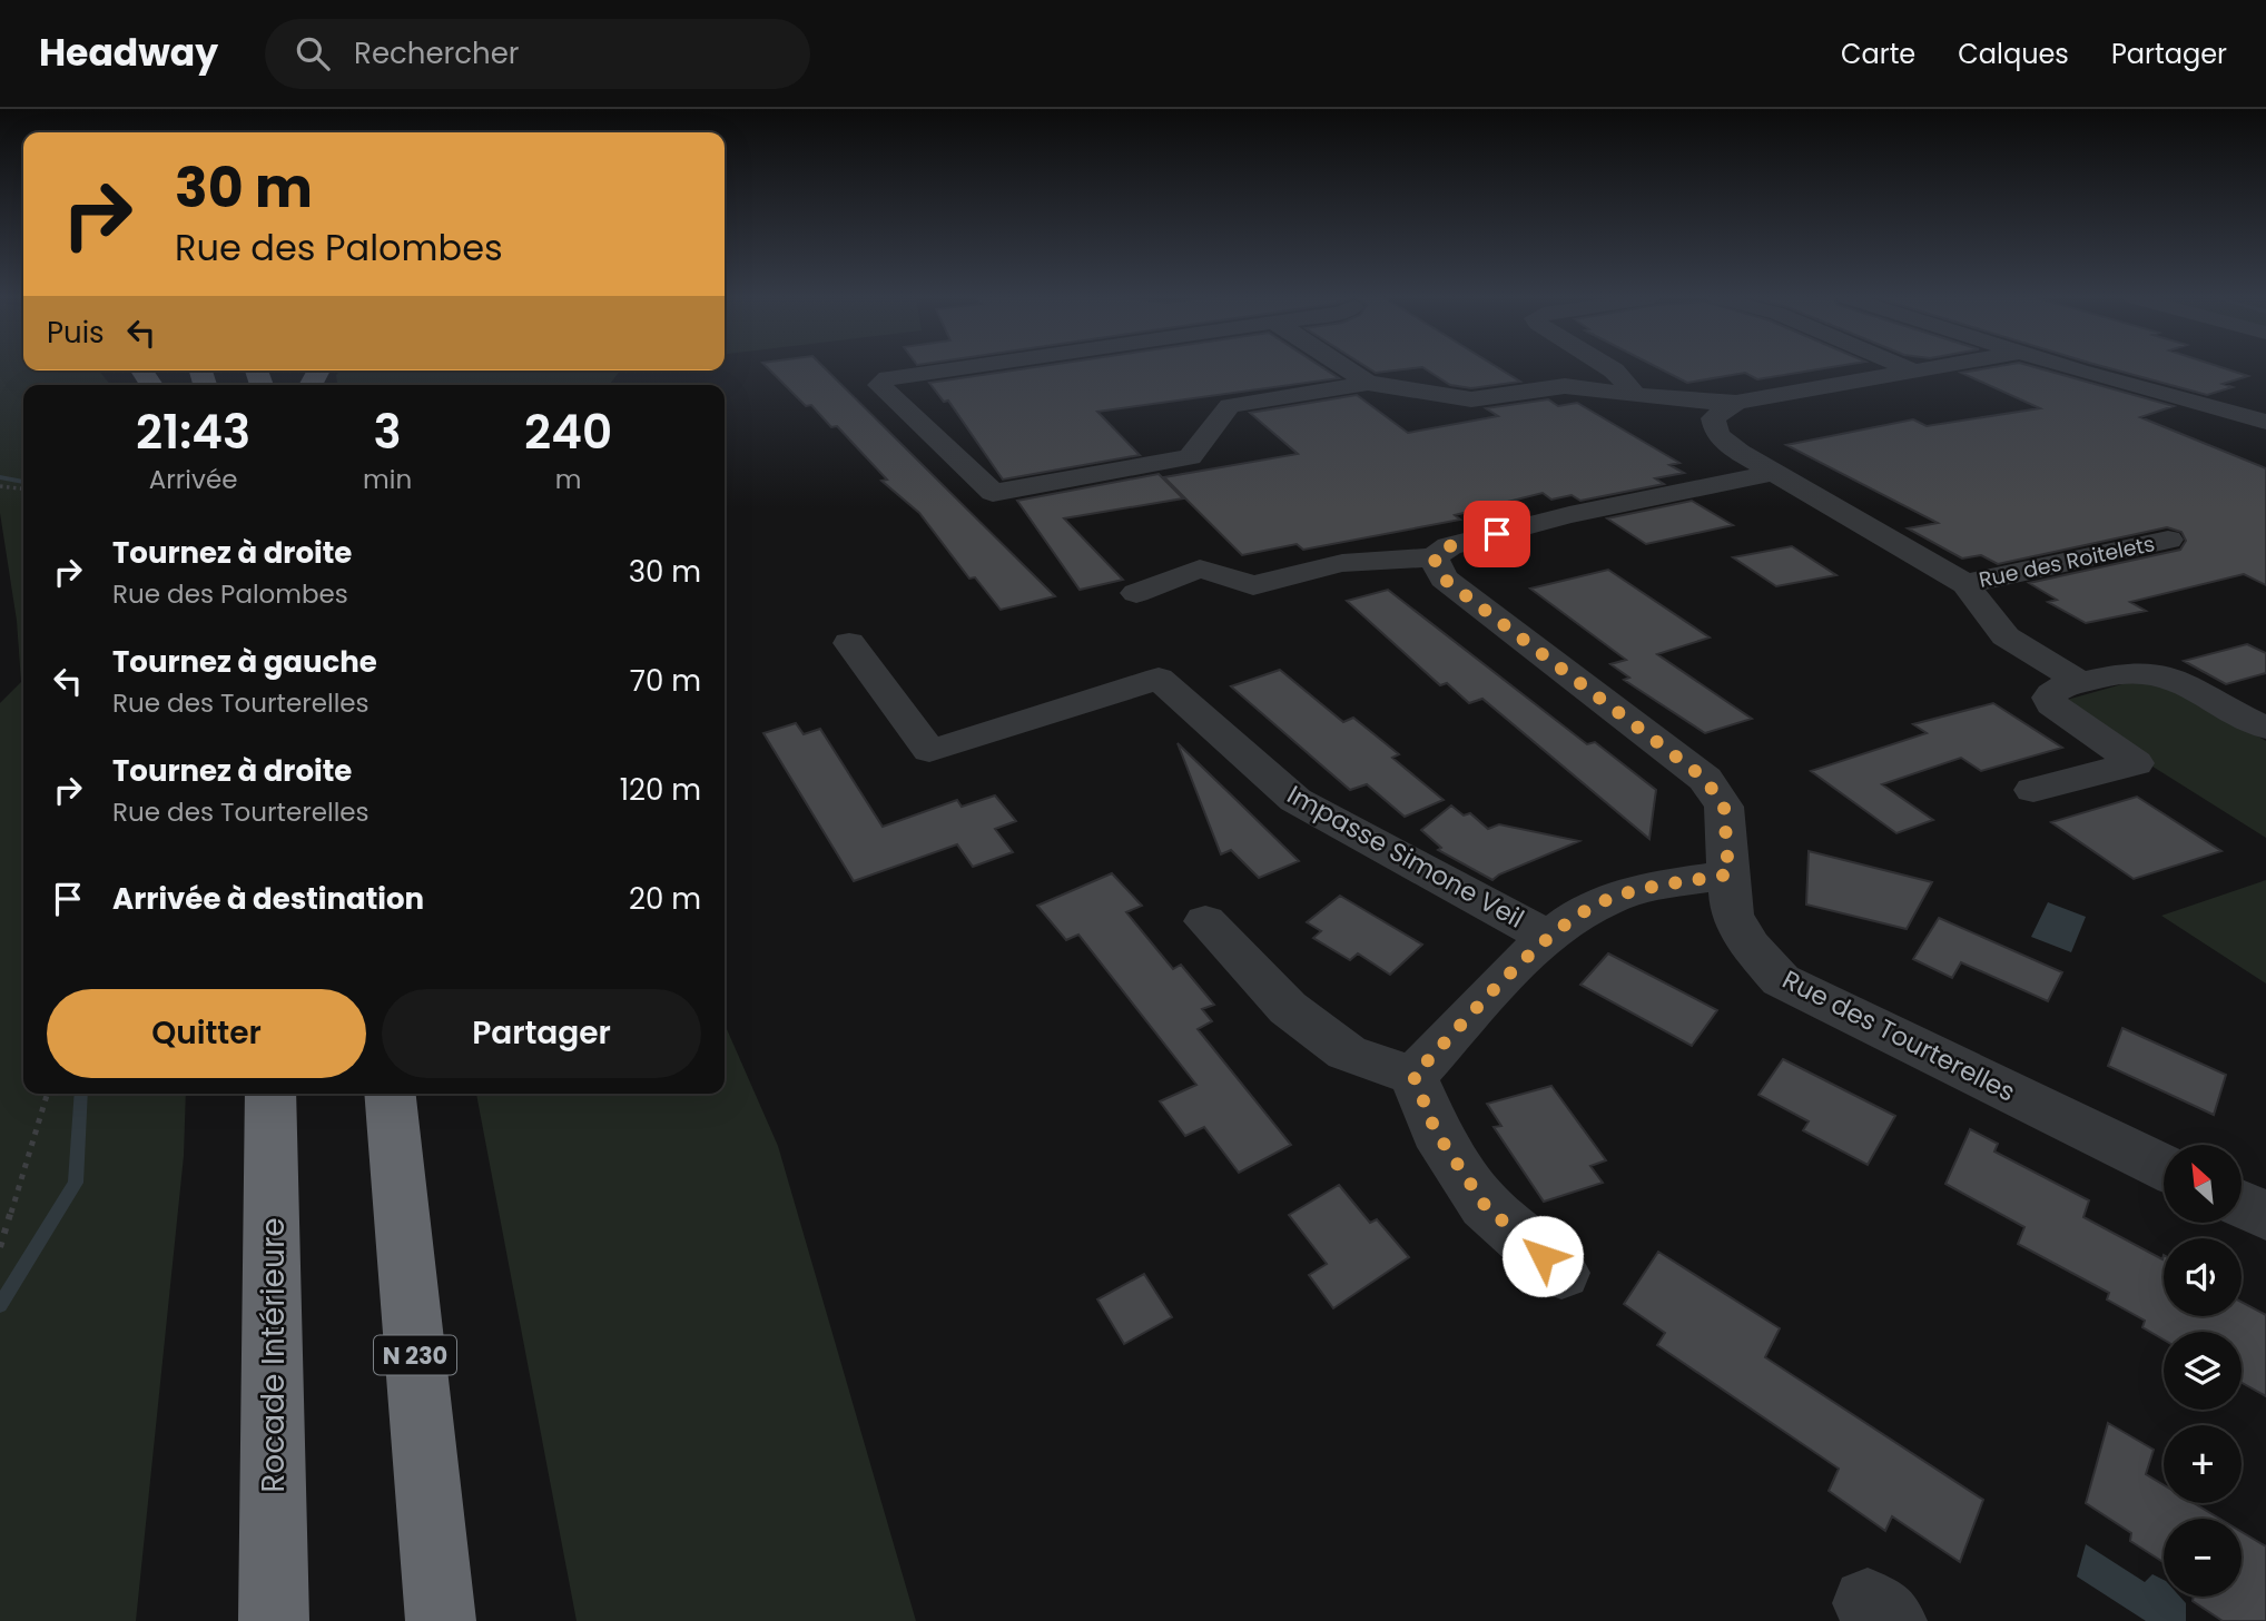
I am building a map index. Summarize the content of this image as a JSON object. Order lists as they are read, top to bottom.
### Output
{
  "streets": {
    "highway": ["Rocade Intérieure", "N 230"],
    "street": ["Rue des Roitelets", "Impasse Simone Veil", "Rue des Tourterelles"]
  },
  "north": "top left",
  "page": {
    "header": "Headway",
    "search": "Rechercher",
    "nav": ["Carte", "Calques", "Partager"],
    "turn": ["30 m", "Rue des Palombes"],
    "then": "Puis",
    "eta": [
      "21:43",
      "Arrivée",
      "3",
      "min",
      "240",
      "m"
    ],
    "list": [
      {
        "name": "Tournez à droite",
        "note": "Rue des Palombes",
        "value": "30 m"
      },
      {
        "name": "Tournez à gauche",
        "note": "Rue des Tourterelles",
        "value": "70 m"
      },
      {
        "name": "Tournez à droite",
        "note": "Rue des Tourterelles",
        "value": "120 m"
      },
      {
        "name": "Arrivée à destination",
        "value": "20 m"
      }
    ],
    "buttons": ["Quitter", "Partager"],
    "map_buttons": ["+", "−"]
  }
}
